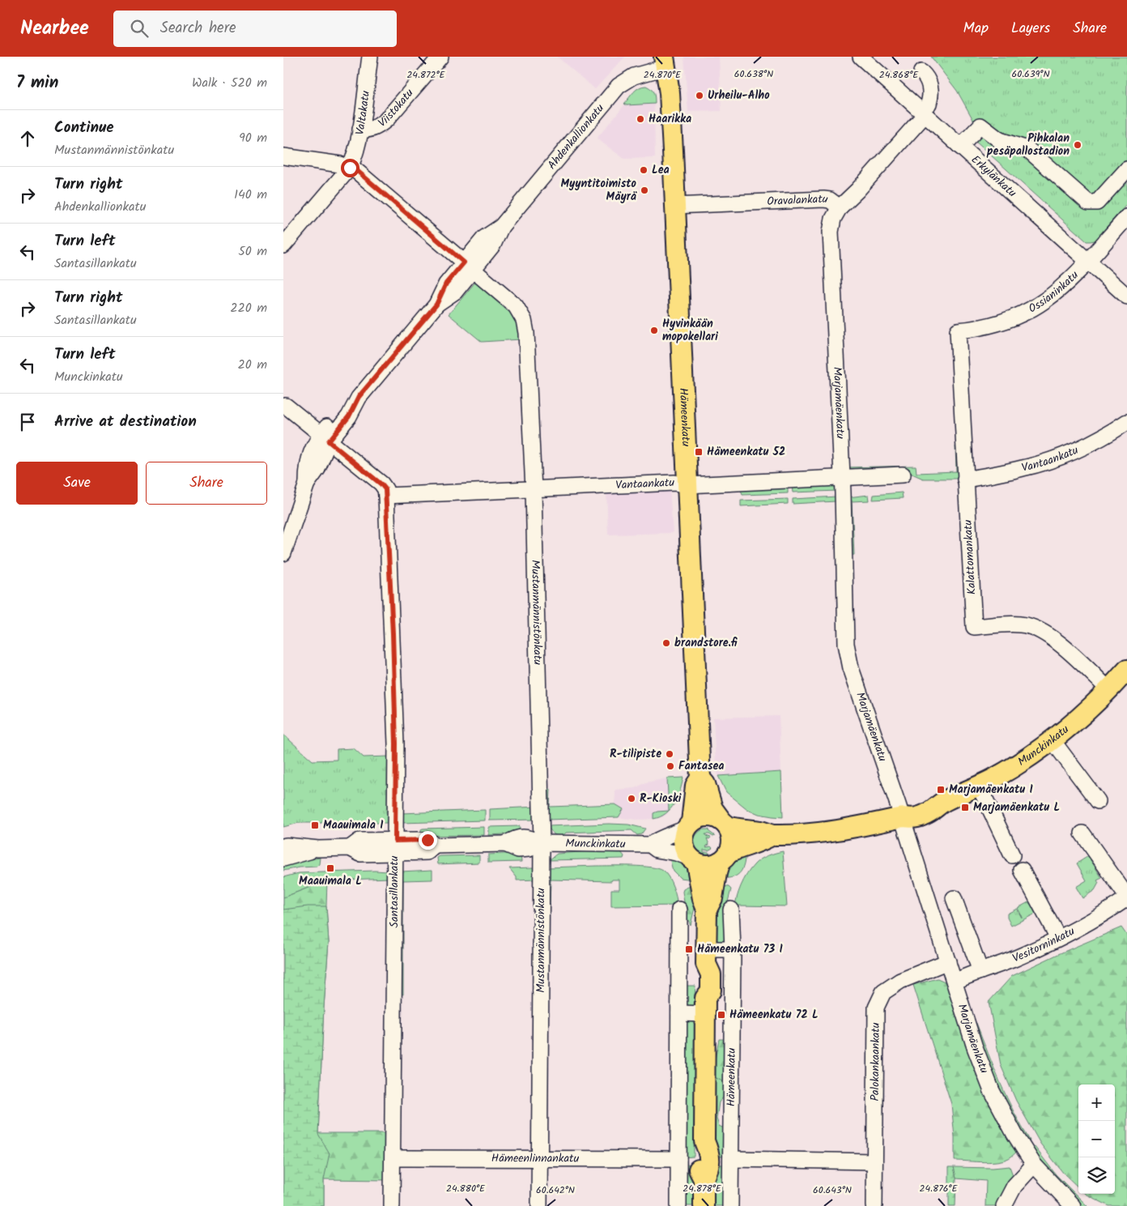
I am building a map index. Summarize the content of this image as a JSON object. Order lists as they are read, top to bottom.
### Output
{
  "streets": {
    "main road": ["Hämeenkatu", "Munckinkatu"],
    "street": [
      "Viistokatu",
      "Valtakatu",
      "Ahdenkallionkatu",
      "Erkylänkatu",
      "Oravalankatu",
      "Ossianinkatu",
      "Marjamäenkatu",
      "Vantaankatu",
      "Kalattomankatu",
      "Mustanmännistönkatu",
      "Santasillankatu",
      "Vesitorninkatu",
      "Palokankaankatu",
      "Hämeenlinnankatu"
    ]
  },
  "crossings": [
    ["Viistokatu", "Valtakatu"],
    ["Valtakatu", "Mustanmännistönkatu"],
    ["Ahdenkallionkatu", "Hämeenkatu"],
    ["Ahdenkallionkatu", "Mustanmännistönkatu"],
    ["Erkylänkatu", "Oravalankatu"],
    ["Erkylänkatu", "Ossianinkatu"],
    ["Oravalankatu", "Marjamäenkatu"],
    ["Oravalankatu", "Hämeenkatu"],
    ["Ossianinkatu", "Kalattomankatu"],
    ["Marjamäenkatu", "Vantaankatu"],
    ["Marjamäenkatu", "Munckinkatu"],
    ["Marjamäenkatu", "Vesitorninkatu"],
    ["Marjamäenkatu", "Palokankaankatu"],
    ["Hämeenkatu", "Vantaankatu"],
    ["Hämeenkatu", "Munckinkatu"],
    ["Vantaankatu", "Kalattomankatu"],
    ["Vantaankatu", "Mustanmännistönkatu"],
    ["Vantaankatu", "Santasillankatu"],
    ["Kalattomankatu", "Munckinkatu"],
    ["Mustanmännistönkatu", "Munckinkatu"],
    ["Mustanmännistönkatu", "Hämeenlinnankatu"],
    ["Munckinkatu", "Santasillankatu"],
    ["Santasillankatu", "Hämeenlinnankatu"]
  ],
  "places": {
    "other": [
      "Urheilu-Alho",
      "Haarikka",
      "Pihkalan pesäpallostadion",
      "Lea",
      "Myyntitoimisto Mäyrä",
      "Hyvinkään mopokellari",
      "brandstore.fi",
      "R-tilipiste",
      "Fantasea",
      "R-Kioski"
    ],
    "transit": [
      "Hämeenkatu 52",
      "Marjamäenkatu I",
      "Marjamäenkatu L",
      "Maauimala I",
      "Maauimala L",
      "Hämeenkatu 73 I",
      "Hämeenkatu 72 L"
    ]
  },
  "page": {
    "header": "Nearbee",
    "search": "Search here",
    "nav": ["Map", "Layers", "Share"],
    "heading": ["7 min", "Walk · 520 m"],
    "list": [
      ["Continue", "Mustanmännistönkatu", "90 m"],
      ["Turn right", "Ahdenkallionkatu", "140 m"],
      ["Turn left", "Santasillankatu", "50 m"],
      ["Turn right", "Santasillankatu", "220 m"],
      ["Turn left", "Munckinkatu", "20 m"],
      "Arrive at destination"
    ],
    "buttons": ["Save", "Share"],
    "map_buttons": ["+", "−"]
  },
  "coordinates": [
    "60.638°N",
    "60.639°N",
    "24.872°E",
    "24.870°E",
    "24.868°E",
    "24.880°E",
    "24.878°E",
    "24.876°E",
    "60.642°N",
    "60.643°N"
  ]
}
